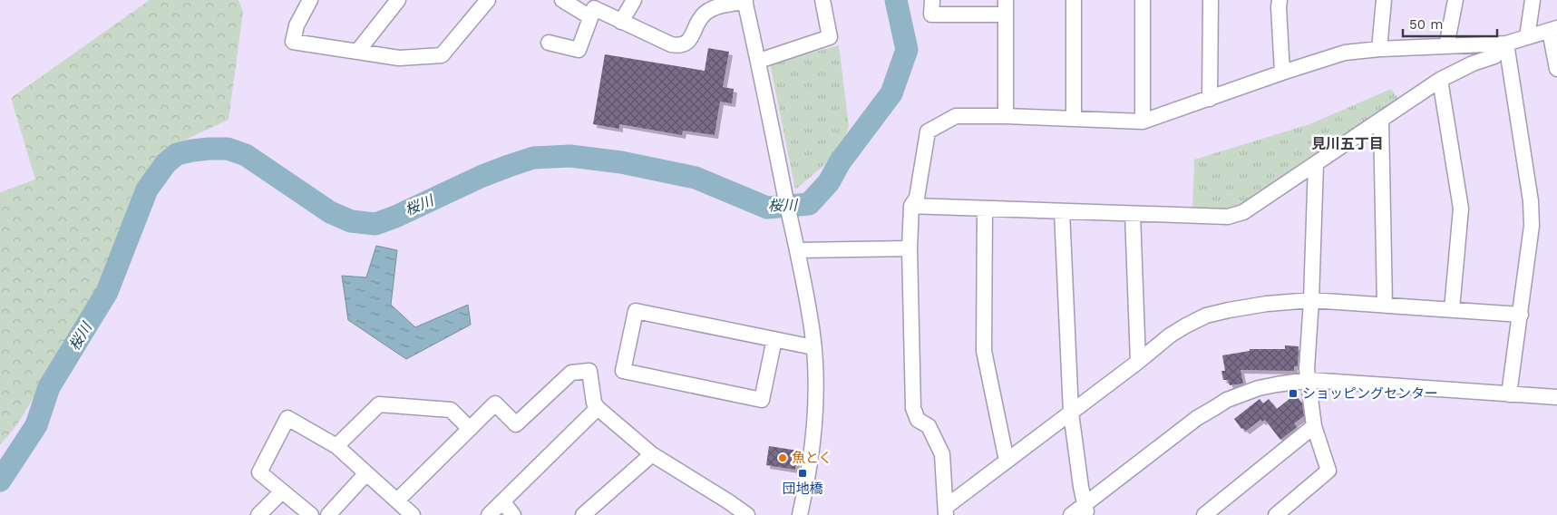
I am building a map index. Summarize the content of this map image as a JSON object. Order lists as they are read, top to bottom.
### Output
{
  "districts": ["見川五丁目"],
  "water": ["桜川"],
  "places": {
    "transit": ["ショッピングセンター", "団地橋"],
    "other": ["魚とく"]
  },
  "scale_bar": "50 m"
}
